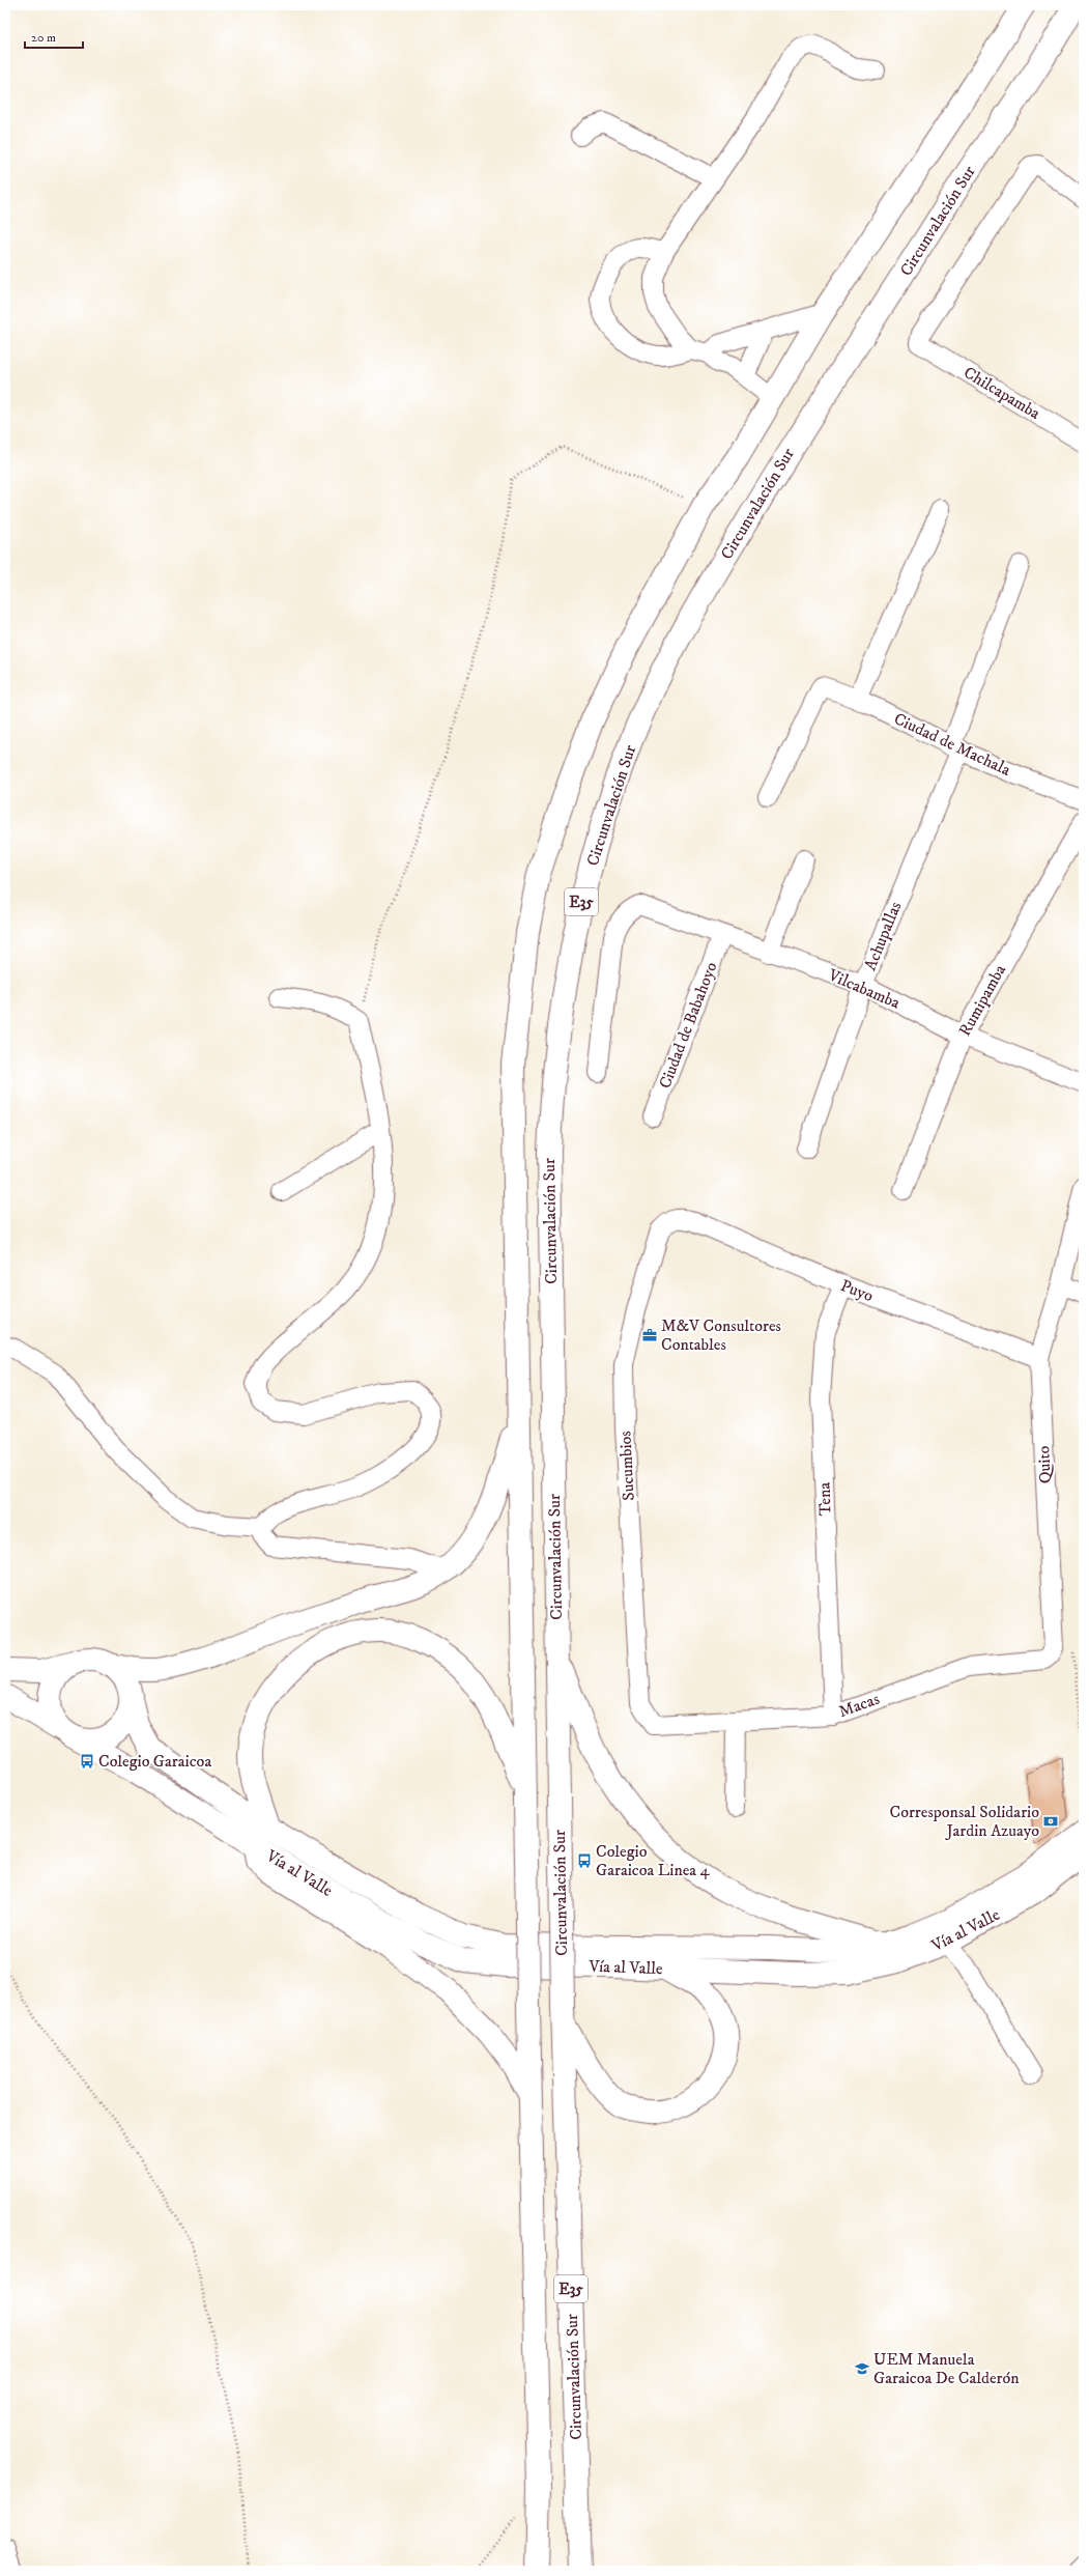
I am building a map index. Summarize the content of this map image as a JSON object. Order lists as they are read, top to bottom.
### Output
{
  "streets": {
    "main road": ["Circunvalación Sur", "E35", "Vía al Valle"],
    "street": [
      "Chilcapamba",
      "Ciudad de Machala",
      "Achupallas",
      "Vilcabamba",
      "Rumipamba",
      "Ciudad de Babahoyo",
      "Puyo",
      "Quito",
      "Sucumbios",
      "Tena",
      "Macas"
    ]
  },
  "crossings": [
    ["Ciudad de Machala", "Achupallas"],
    ["Achupallas", "Vilcabamba"],
    ["Vilcabamba", "Rumipamba"],
    ["Vilcabamba", "Ciudad de Babahoyo"],
    ["Puyo", "Quito"],
    ["Puyo", "Sucumbios"],
    ["Puyo", "Tena"],
    ["Quito", "Macas"],
    ["Sucumbios", "Macas"],
    ["Tena", "Macas"]
  ],
  "places": {
    "office": ["M&V Consultores Contables"],
    "bus stop": ["Colegio Garaicoa", "Colegio Garaicoa Linea 4"],
    "bank": ["Corresponsal Solidario Jardin Azuayo"],
    "school or university": ["UEM Manuela Garaicoa De Calderón"]
  },
  "scale_bar": "20 m"
}
